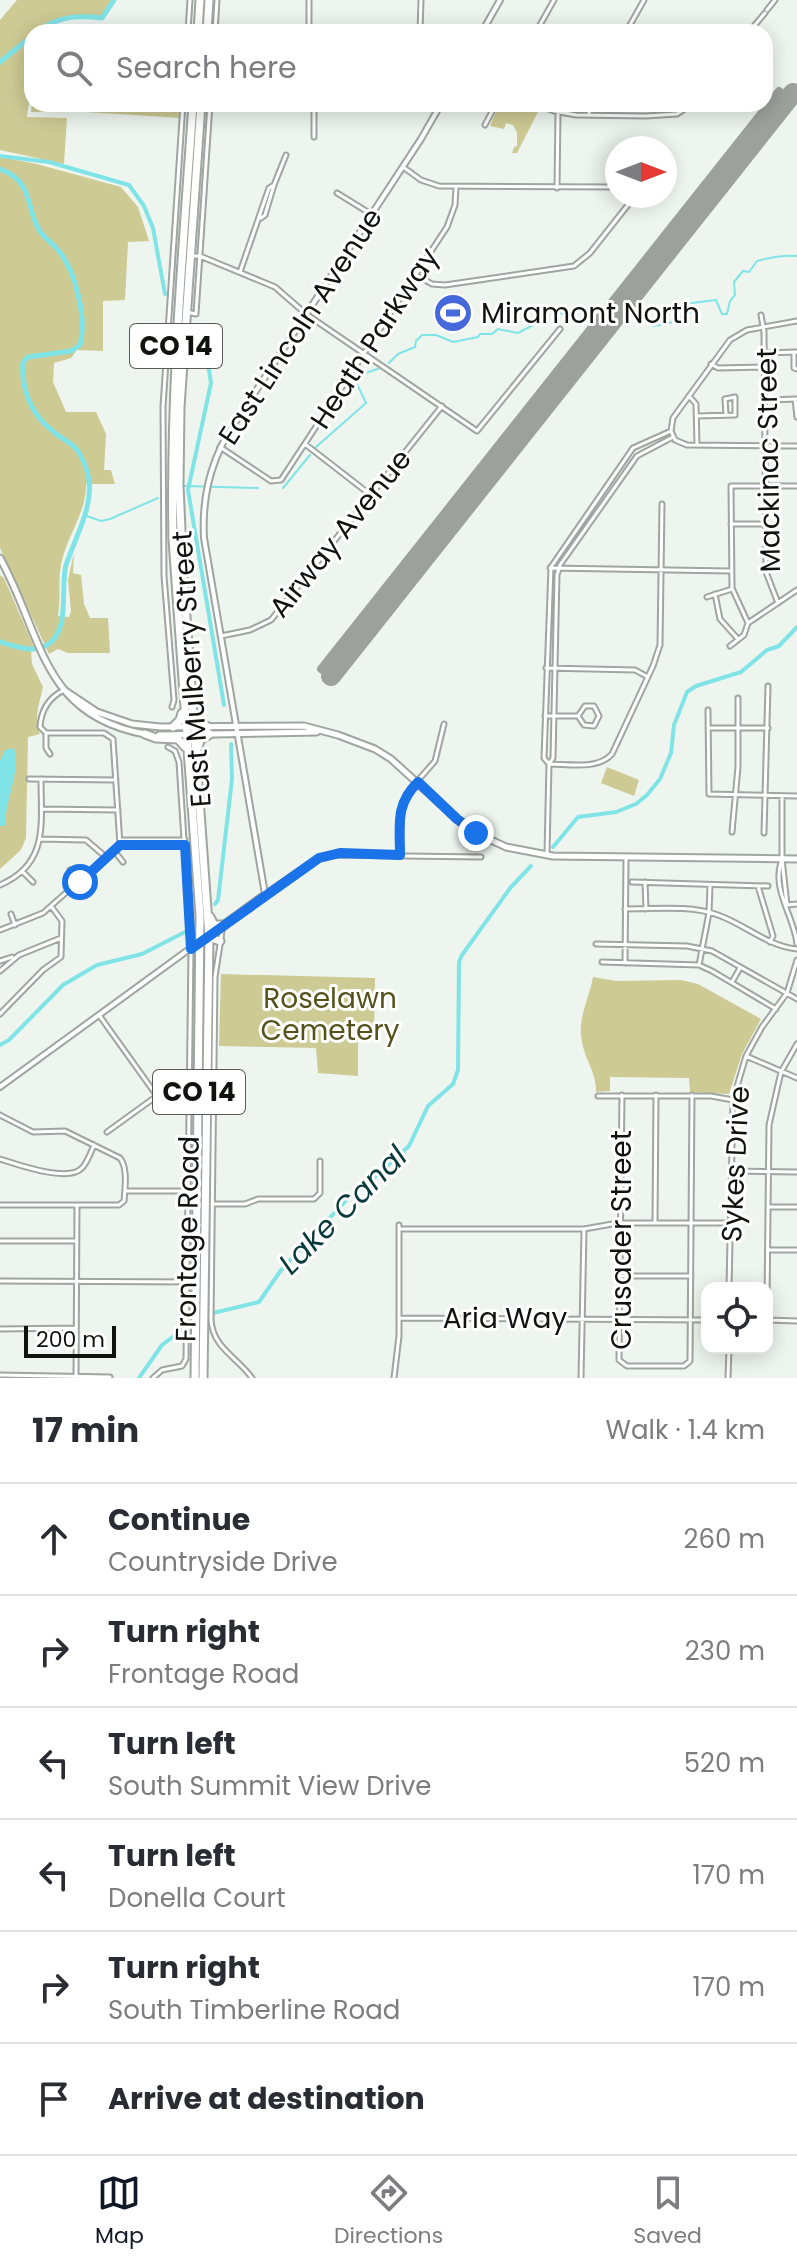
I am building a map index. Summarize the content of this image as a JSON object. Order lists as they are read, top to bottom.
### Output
{
  "streets": {
    "highway": ["CO 14", "East Mulberry Street"],
    "street": [
      "East Lincoln Avenue",
      "Heath Parkway",
      "Mackinac Street",
      "Airway Avenue",
      "Sykes Drive",
      "Frontage Road",
      "Crusader Street",
      "Aria Way"
    ]
  },
  "crossings": [
    ["East Lincoln Avenue", "Heath Parkway"],
    ["East Lincoln Avenue", "Airway Avenue"],
    ["Crusader Street", "Aria Way"]
  ],
  "water": ["Lake Canal"],
  "parks": ["Roselawn Cemetery"],
  "places": {
    "sports": ["Miramont North"]
  },
  "scale_bar": "200 m",
  "north": "right",
  "page": {
    "search": "Search here",
    "scale": "200 m",
    "heading": ["17 min", "Walk · 1.4 km"],
    "list": [
      ["Continue", "Countryside Drive", "260 m"],
      ["Turn right", "Frontage Road", "230 m"],
      ["Turn left", "South Summit View Drive", "520 m"],
      ["Turn left", "Donella Court", "170 m"],
      ["Turn right", "South Timberline Road", "170 m"],
      "Arrive at destination"
    ],
    "nav": ["Map", "Directions", "Saved"]
  }
}
